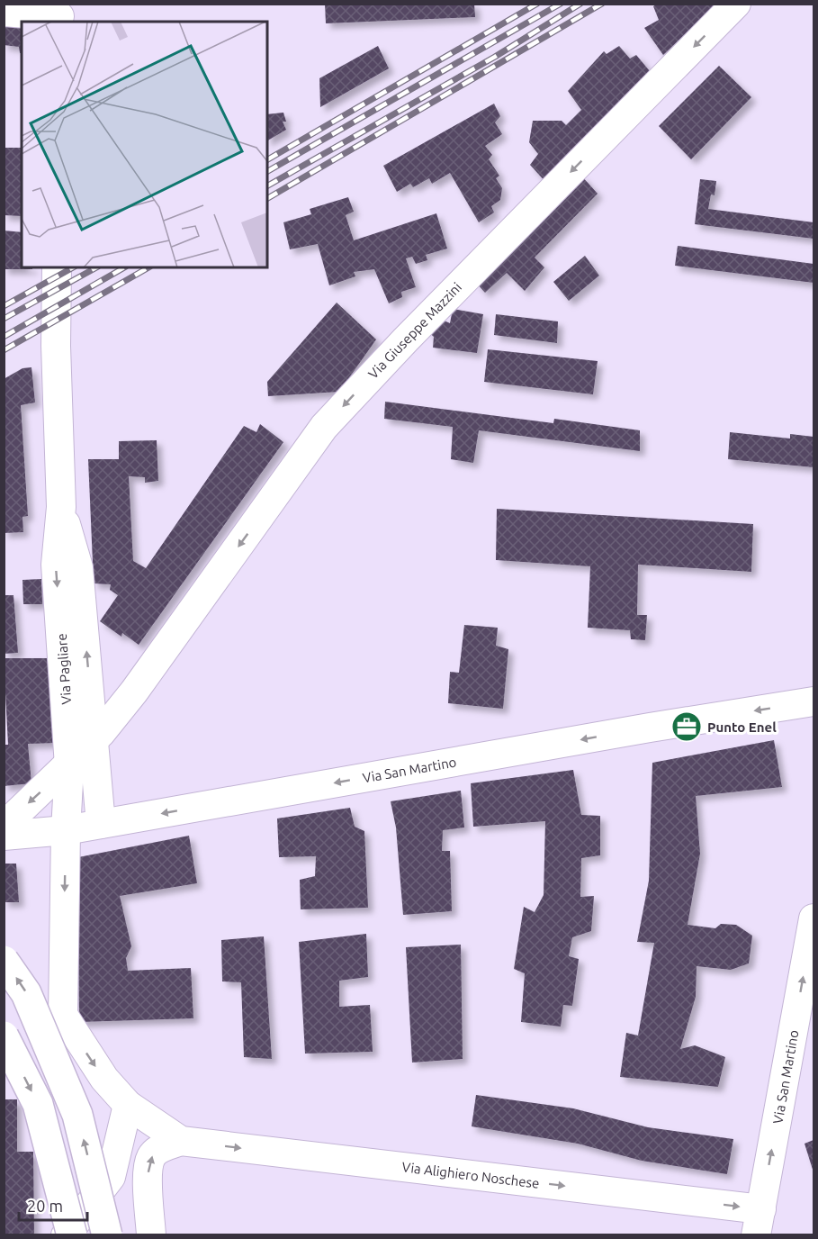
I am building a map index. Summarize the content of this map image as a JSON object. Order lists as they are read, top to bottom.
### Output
{
  "streets": {
    "street": [
      "Via Giuseppe Mazzini",
      "Via Pagliare",
      "Via San Martino",
      "Via Alighiero Noschese"
    ]
  },
  "crossings": [
    ["Via Giuseppe Mazzini", "Via Pagliare"],
    ["Via Giuseppe Mazzini", "Via San Martino"],
    ["Via Pagliare", "Via San Martino"],
    ["Via Pagliare", "Via Alighiero Noschese"],
    ["Via San Martino", "Via Alighiero Noschese"]
  ],
  "one_way": ["Via Giuseppe Mazzini", "Via Alighiero Noschese"],
  "places": {
    "office": ["Punto Enel"]
  },
  "scale_bar": "20 m"
}
